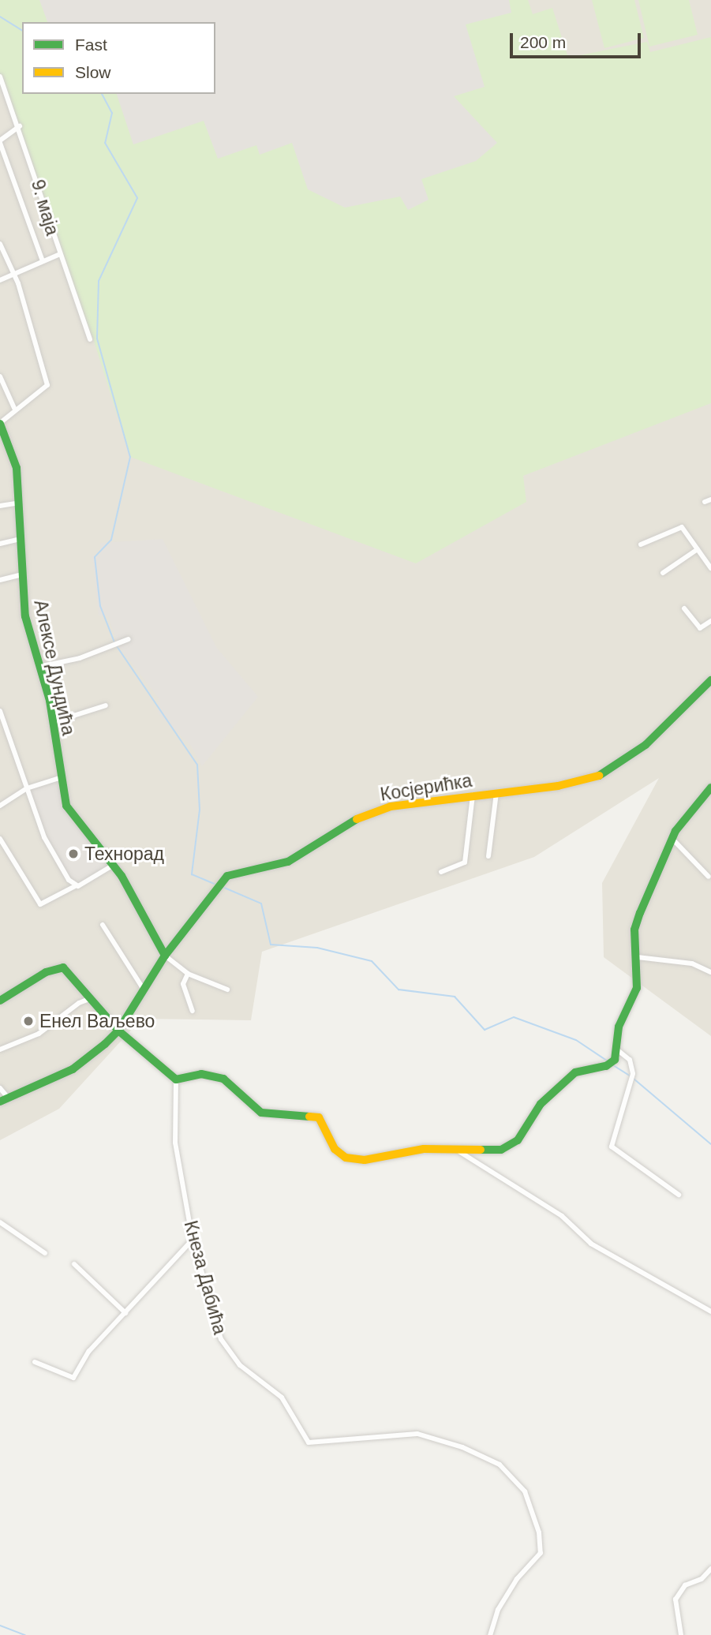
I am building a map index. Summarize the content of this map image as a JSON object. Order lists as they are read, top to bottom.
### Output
{
  "streets": {
    "street": [
      "9. маја",
      "Алексе Дундића",
      "Косјерићка",
      "Кнеза Дабића"
    ]
  },
  "crossings": [
    ["Алексе Дундића", "Косјерићка"]
  ],
  "places": ["Технорад", "Енел Ваљево"],
  "legend": ["Fast", "Slow"],
  "scale_bar": "200 m"
}
